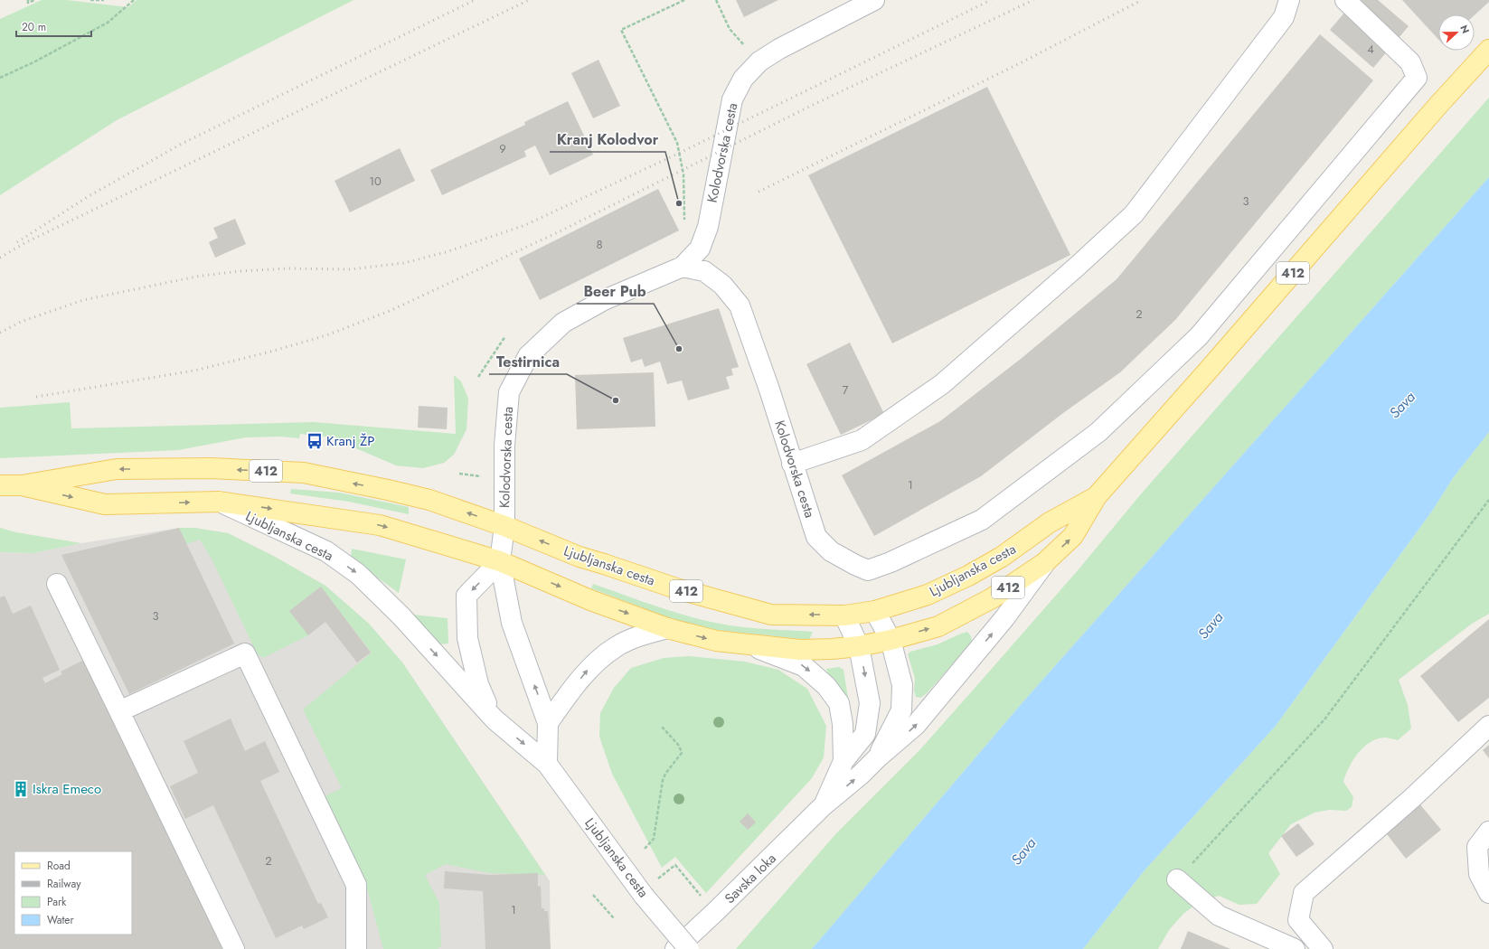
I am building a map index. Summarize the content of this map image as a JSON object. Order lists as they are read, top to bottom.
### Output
{
  "streets": {
    "main road": ["412", "Ljubljanska cesta"],
    "street": ["Kolodvorska cesta", "Savska loka"]
  },
  "crossings": [
    ["Kolodvorska cesta", "Ljubljanska cesta"],
    ["412", "Ljubljanska cesta"]
  ],
  "water": ["Sava"],
  "places": {
    "other": ["Kranj Kolodvor", "Beer Pub", "Testirnica"],
    "bus stop": ["Kranj ŽP"],
    "building": ["Iskra Emeco"]
  },
  "house_numbers": [
    "4",
    "9",
    "10",
    "3",
    "8",
    "2",
    "7",
    "1",
    "3",
    "2",
    "1"
  ],
  "legend": [
    "Road",
    "Railway",
    "Park",
    "Water"
  ],
  "scale_bar": "20 m",
  "north": "right"
}
